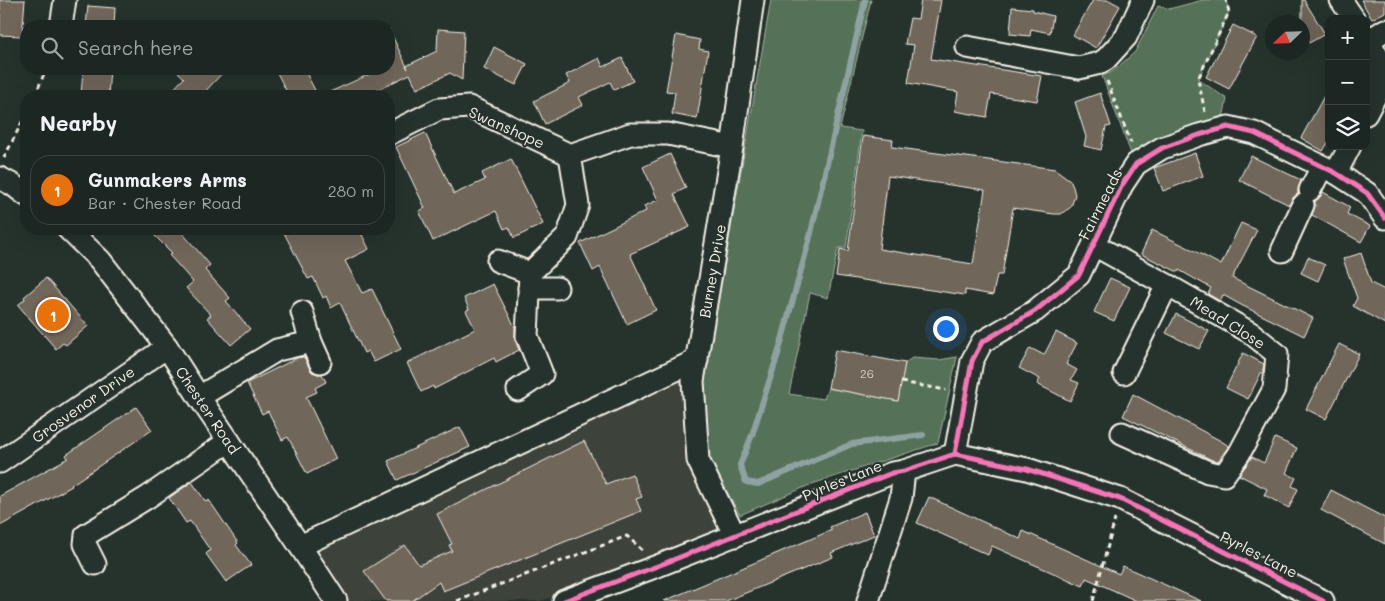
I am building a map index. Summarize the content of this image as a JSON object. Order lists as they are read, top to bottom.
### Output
{
  "streets": {
    "street": [
      "Swanshope",
      "Fairmeads",
      "Burney Drive",
      "Mead Close",
      "Grosvenor Drive",
      "Chester Road",
      "Pyrles Lane"
    ]
  },
  "crossings": [
    ["Fairmeads", "Mead Close"],
    ["Fairmeads", "Pyrles Lane"],
    ["Burney Drive", "Pyrles Lane"],
    ["Grosvenor Drive", "Chester Road"]
  ],
  "house_numbers": ["26"],
  "north": "bottom left",
  "page": {
    "map_buttons": ["+", "−"],
    "search": "Search here",
    "heading": "Nearby",
    "list": [
      {
        "mark": "1",
        "name": "Gunmakers Arms",
        "note": "Bar · Chester Road",
        "value": "280 m"
      }
    ],
    "pins": "1"
  }
}
